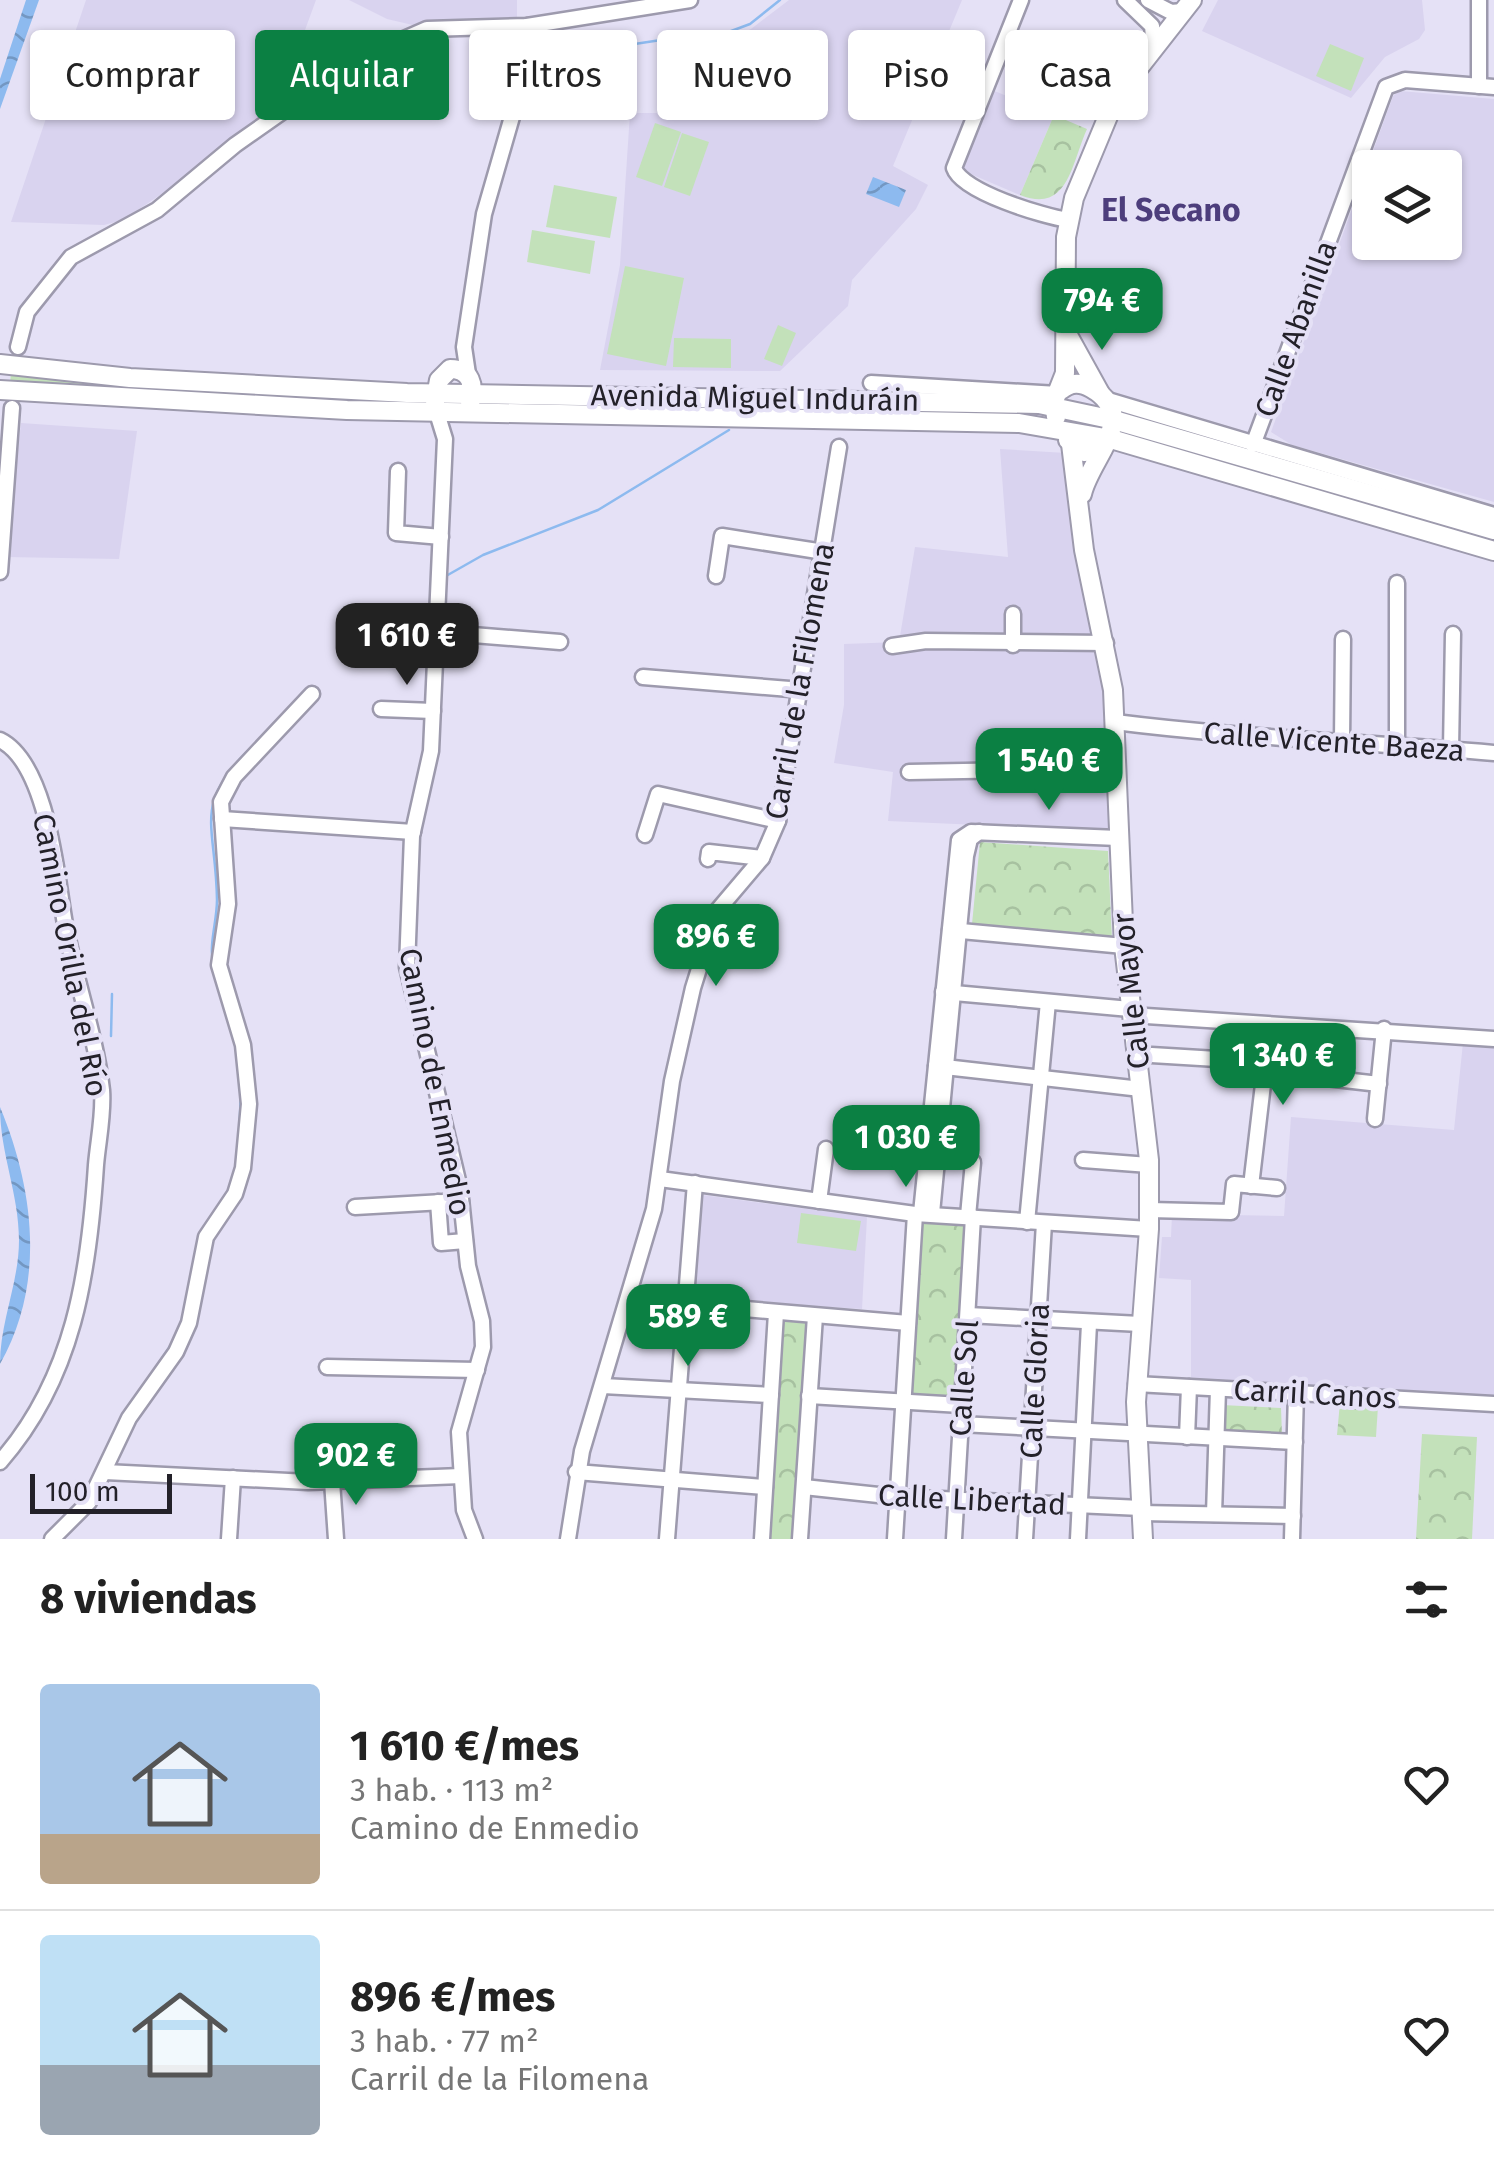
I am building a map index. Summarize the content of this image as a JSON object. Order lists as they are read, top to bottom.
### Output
{
  "streets": {
    "main road": ["Avenida Miguel Induráin", "Calle Mayor"],
    "street": [
      "Calle Abanilla",
      "Carril de la Filomena",
      "Calle Vicente Baeza",
      "Camino Orilla del Río",
      "Camino de Enmedio",
      "Calle Sol",
      "Calle Gloria",
      "Carril Canos",
      "Calle Libertad"
    ]
  },
  "crossings": [
    ["Avenida Miguel Induráin", "Calle Mayor"],
    ["Avenida Miguel Induráin", "Camino de Enmedio"],
    ["Calle Vicente Baeza", "Calle Mayor"],
    ["Calle Mayor", "Carril Canos"],
    ["Calle Mayor", "Calle Libertad"],
    ["Calle Sol", "Calle Libertad"],
    ["Calle Gloria", "Calle Libertad"]
  ],
  "districts": ["El Secano"],
  "scale_bar": "100 m",
  "page": {
    "chip": [
      "Comprar",
      "Alquilar",
      "Filtros",
      "Nuevo",
      "Piso",
      "Casa"
    ],
    "price": [
      "794 €",
      "1 610 €",
      "1 540 €",
      "896 €",
      "1 340 €",
      "1 030 €",
      "589 €",
      "902 €"
    ],
    "scale": "100 m",
    "heading": "8 viviendas",
    "list": [
      {
        "name": "1 610 €/mes",
        "note": "3 hab. · 113 m² · Camino de Enmedio"
      },
      {
        "name": "896 €/mes",
        "note": "3 hab. · 77 m² · Carril de la Filomena"
      }
    ]
  }
}
